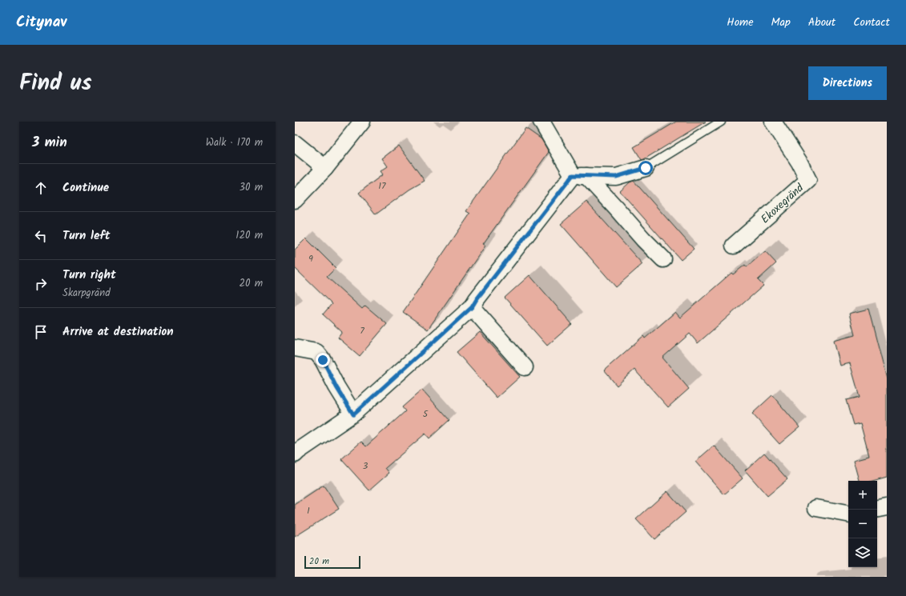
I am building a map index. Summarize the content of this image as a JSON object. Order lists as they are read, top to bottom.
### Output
{
  "streets": {
    "street": ["Ekoxegränd"]
  },
  "house_numbers": [
    "17",
    "9",
    "7",
    "5",
    "3",
    "1"
  ],
  "scale_bar": "20 m",
  "page": {
    "header": "Citynav",
    "nav": [
      "Home",
      "Map",
      "About",
      "Contact"
    ],
    "title": "Find us",
    "buttons": "Directions",
    "heading": ["3 min", "Walk · 170 m"],
    "list": [
      ["Continue", "30 m"],
      ["Turn left", "120 m"],
      ["Turn right", "Skarpgränd", "20 m"],
      "Arrive at destination"
    ],
    "map_buttons": ["+", "−"],
    "scale": "20 m"
  }
}
